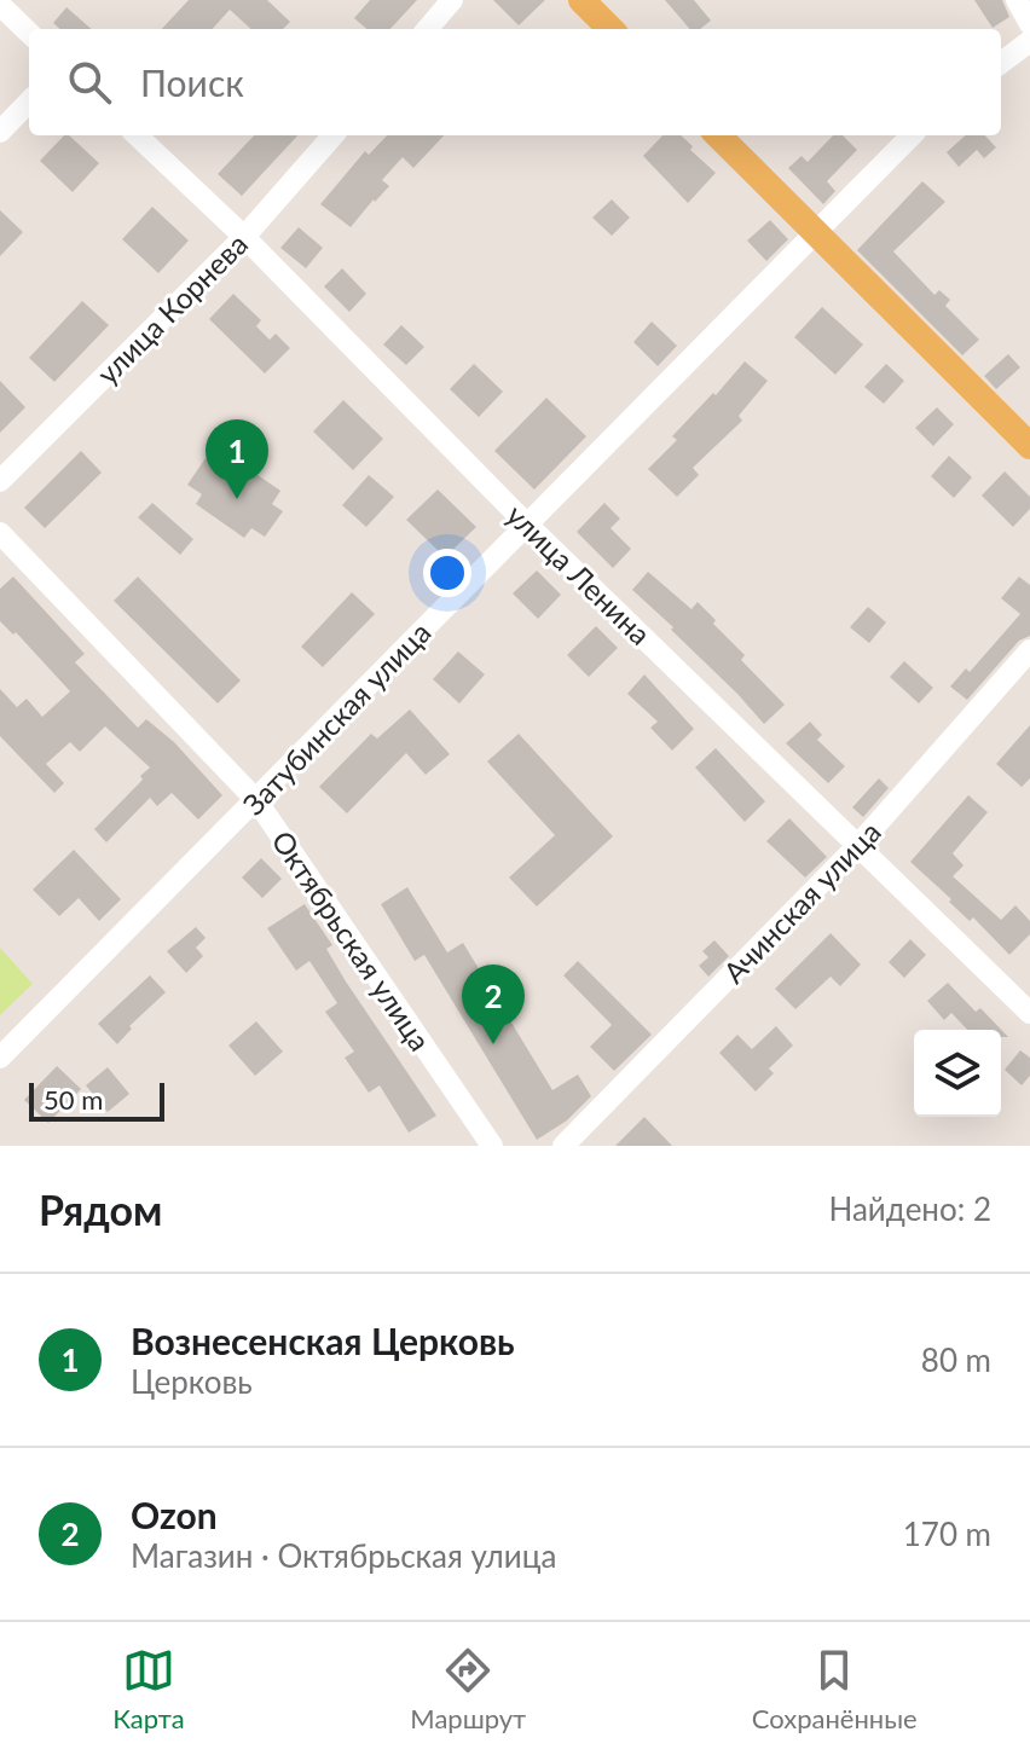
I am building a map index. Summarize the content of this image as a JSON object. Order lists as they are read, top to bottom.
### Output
{
  "streets": {
    "street": [
      "улица Корнева",
      "улица Ленина",
      "Затубинская улица",
      "Ачинская улица",
      "Октябрьская улица"
    ]
  },
  "crossings": [
    ["улица Корнева", "улица Ленина"],
    ["улица Ленина", "Затубинская улица"],
    ["улица Ленина", "Ачинская улица"],
    ["Затубинская улица", "Октябрьская улица"]
  ],
  "scale_bar": "50 m",
  "page": {
    "search": "Поиск",
    "pins": ["1", "2"],
    "scale": "50 m",
    "heading": ["Рядом", "Найдено: 2"],
    "list": [
      {
        "mark": "1",
        "name": "Вознесенская Церковь",
        "note": "Церковь",
        "value": "80 m"
      },
      {
        "mark": "2",
        "name": "Ozon",
        "note": "Магазин · Октябрьская улица",
        "value": "170 m"
      }
    ],
    "nav": ["Карта", "Маршрут", "Сохранённые"]
  }
}
